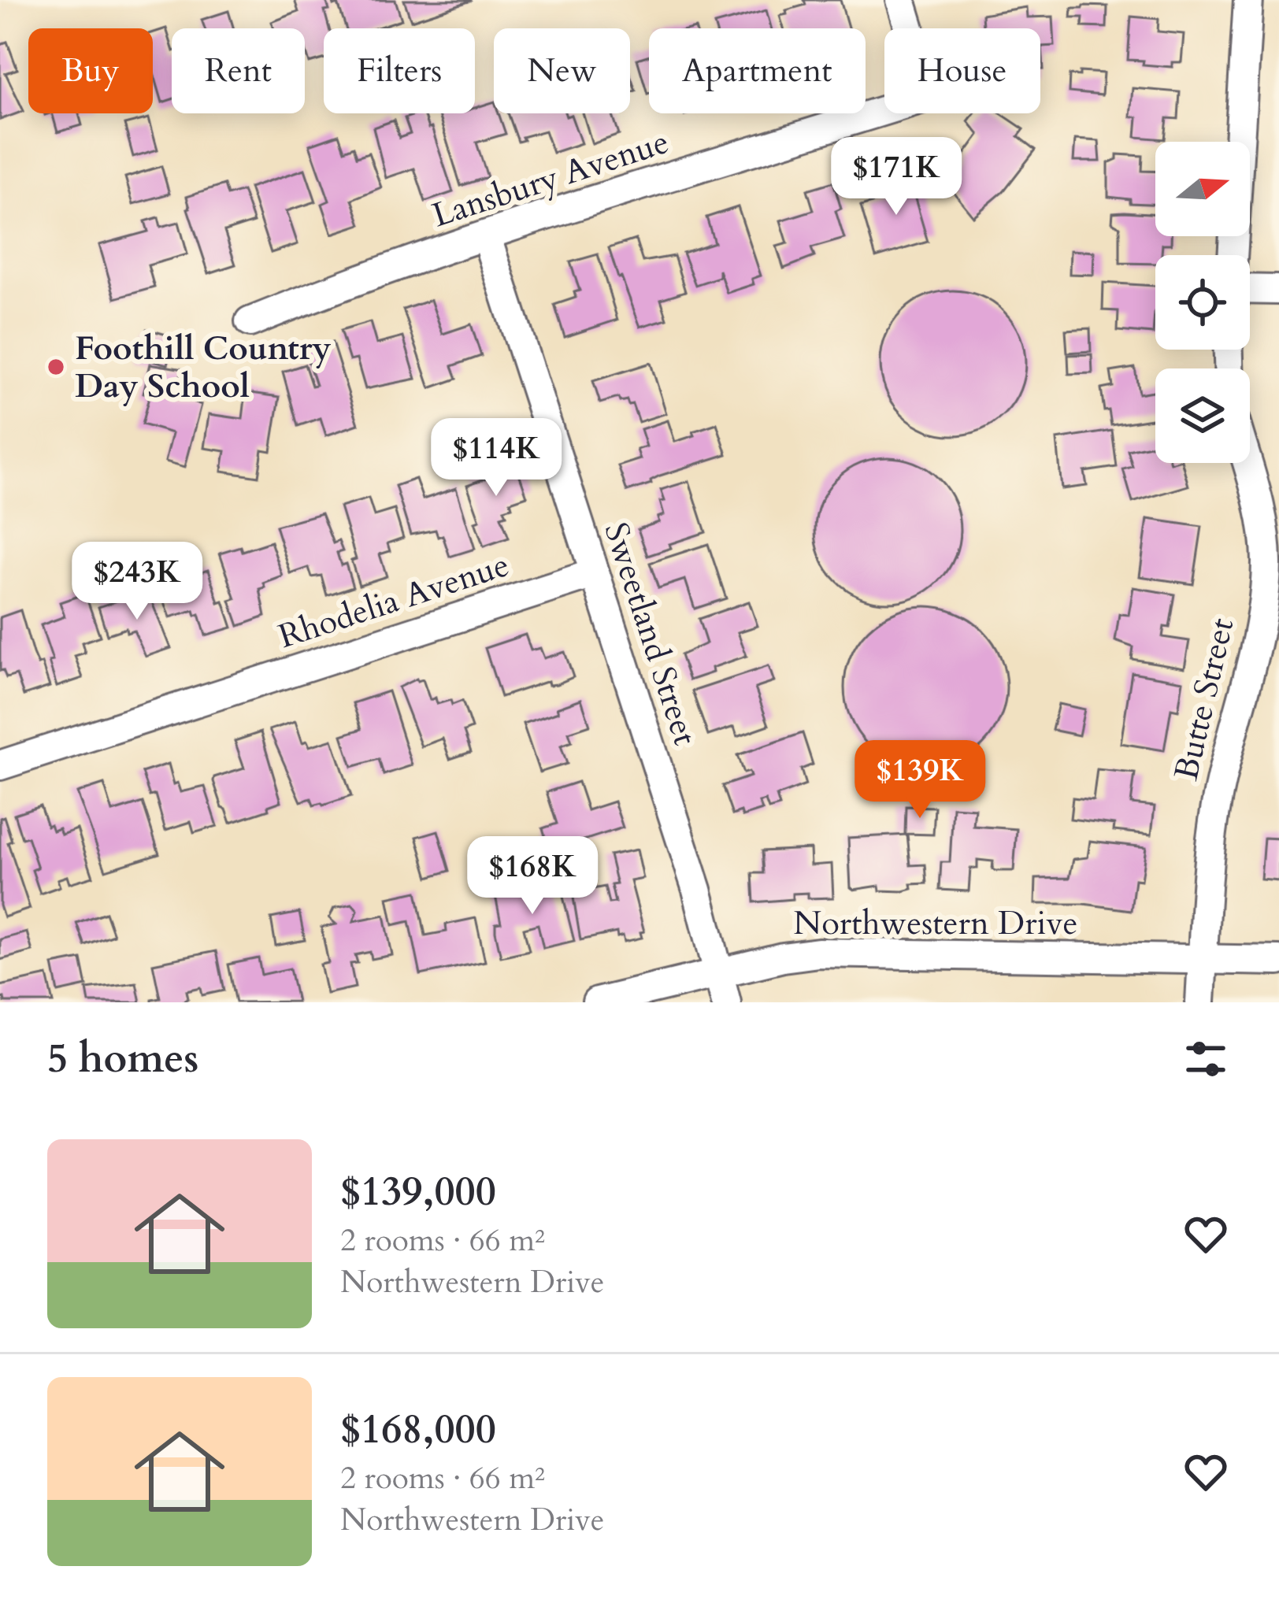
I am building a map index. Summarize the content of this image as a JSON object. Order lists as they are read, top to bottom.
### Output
{
  "streets": {
    "street": [
      "Lansbury Avenue",
      "Rhodelia Avenue",
      "Sweetland Street",
      "Butte Street",
      "Northwestern Drive"
    ]
  },
  "crossings": [
    ["Lansbury Avenue", "Sweetland Street"],
    ["Rhodelia Avenue", "Sweetland Street"],
    ["Sweetland Street", "Northwestern Drive"],
    ["Butte Street", "Northwestern Drive"]
  ],
  "places": ["Foothill Country Day School"],
  "north": "right",
  "page": {
    "chip": [
      "Buy",
      "Rent",
      "Filters",
      "New",
      "Apartment",
      "House"
    ],
    "price": [
      "$171K",
      "$114K",
      "$243K",
      "$139K",
      "$168K"
    ],
    "heading": "5 homes",
    "list": [
      {
        "name": "$139,000",
        "note": "2 rooms · 66 m² · Northwestern Drive"
      },
      {
        "name": "$168,000",
        "note": "2 rooms · 66 m² · Northwestern Drive"
      }
    ]
  }
}
